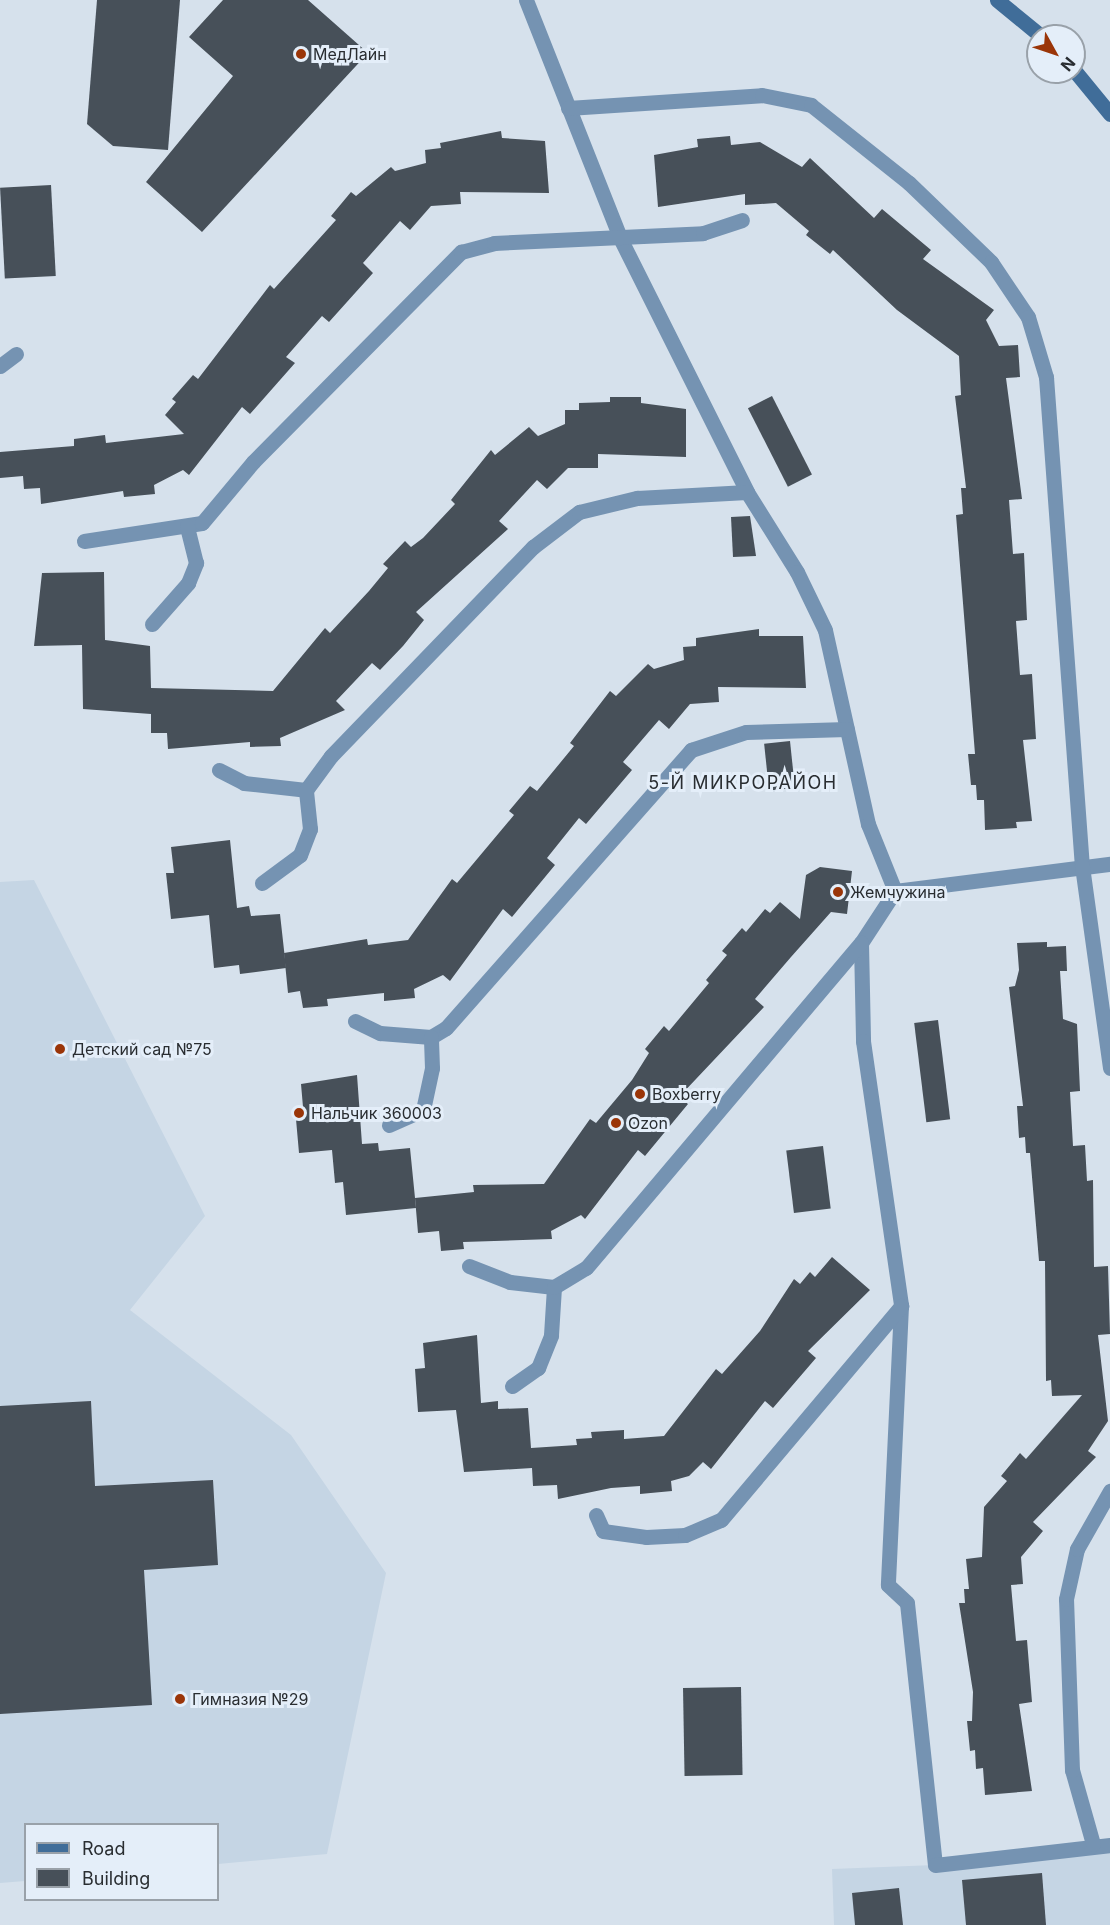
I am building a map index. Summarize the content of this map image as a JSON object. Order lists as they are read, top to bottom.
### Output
{
  "districts": ["5-Й МИКРОРАЙОН"],
  "places": [
    "МедЛайн",
    "Жемчужина",
    "Детский сад №75",
    "Boxberry",
    "Нальчик 360003",
    "Ozon",
    "Гимназия №29"
  ],
  "legend": ["Road", "Building"],
  "north": "bottom right"
}
